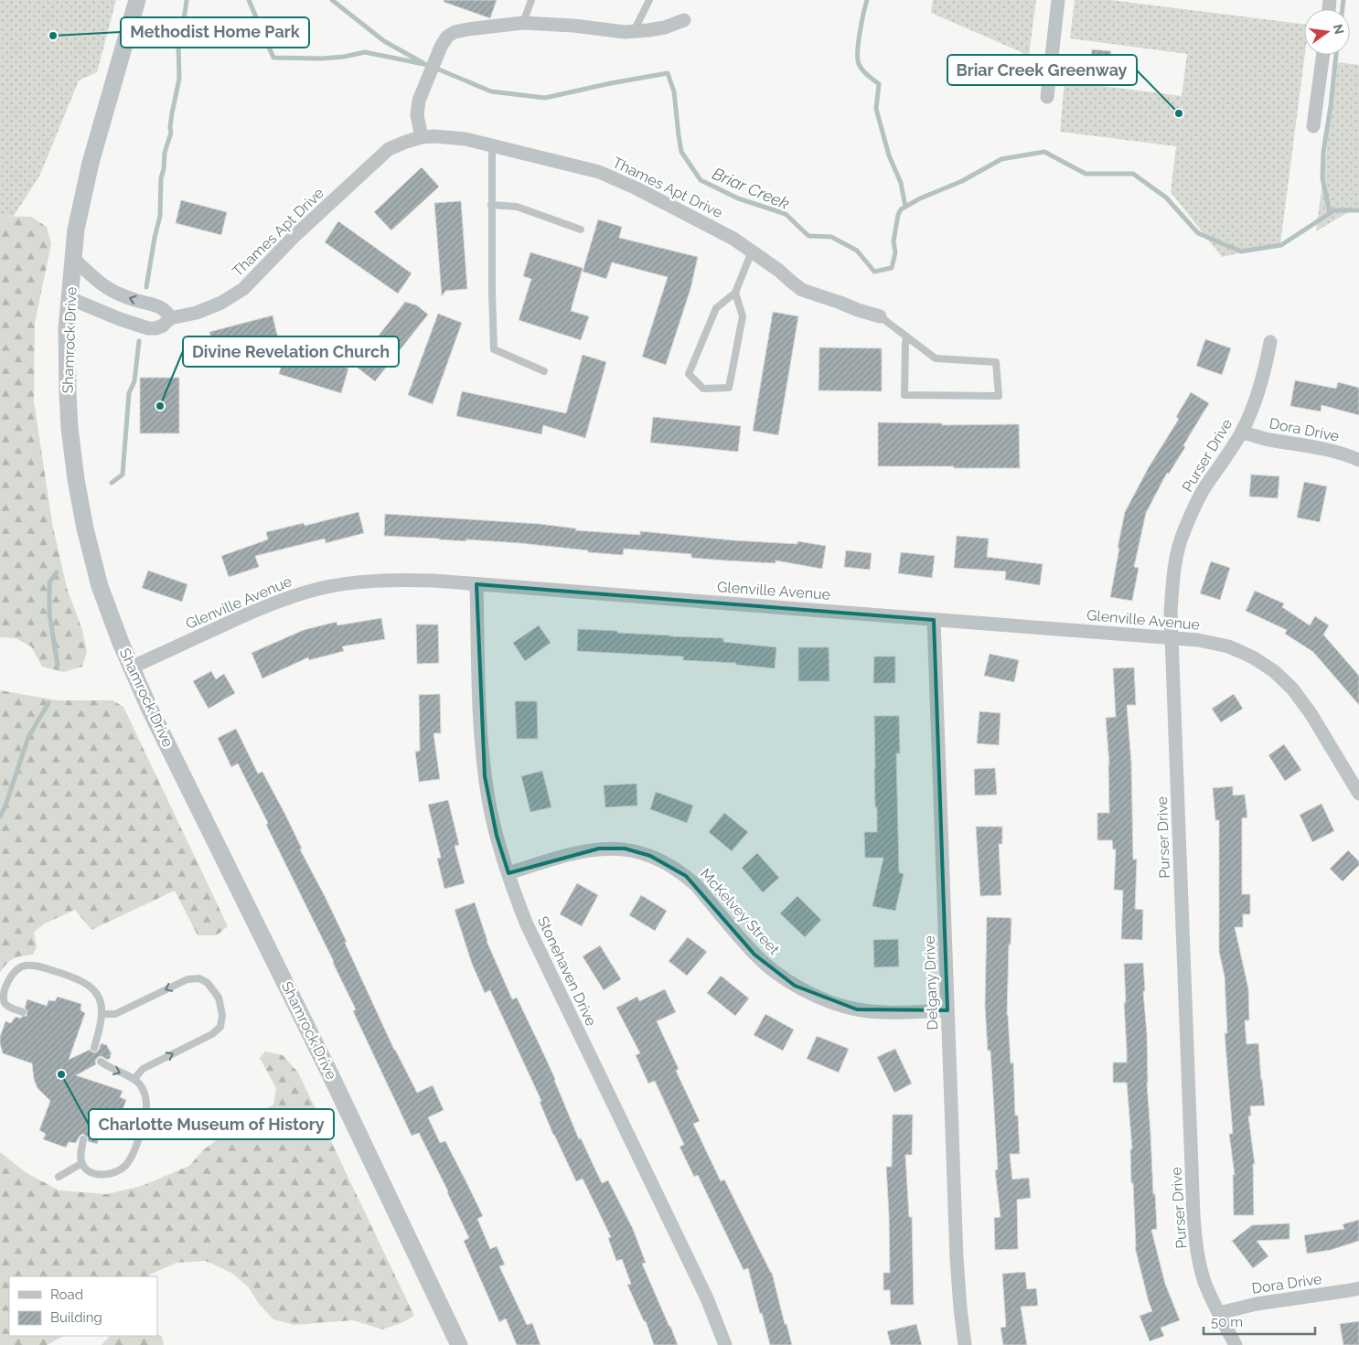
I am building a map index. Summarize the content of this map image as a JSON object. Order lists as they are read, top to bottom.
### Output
{
  "streets": {
    "street": [
      "Thames Apt Drive",
      "Shamrock Drive",
      "Dora Drive",
      "Purser Drive",
      "Glenville Avenue",
      "McKelvey Street",
      "Stonehaven Drive",
      "Delgany Drive"
    ]
  },
  "crossings": [
    ["Thames Apt Drive", "Shamrock Drive"],
    ["Shamrock Drive", "Glenville Avenue"],
    ["Dora Drive", "Purser Drive"],
    ["Purser Drive", "Glenville Avenue"],
    ["Glenville Avenue", "Stonehaven Drive"],
    ["Glenville Avenue", "Delgany Drive"],
    ["McKelvey Street", "Stonehaven Drive"],
    ["McKelvey Street", "Delgany Drive"]
  ],
  "water": ["Briar Creek"],
  "places": [
    "Methodist Home Park",
    "Briar Creek Greenway",
    "Divine Revelation Church",
    "Charlotte Museum of History"
  ],
  "legend": ["Road", "Building"],
  "scale_bar": "50 m",
  "north": "right"
}
